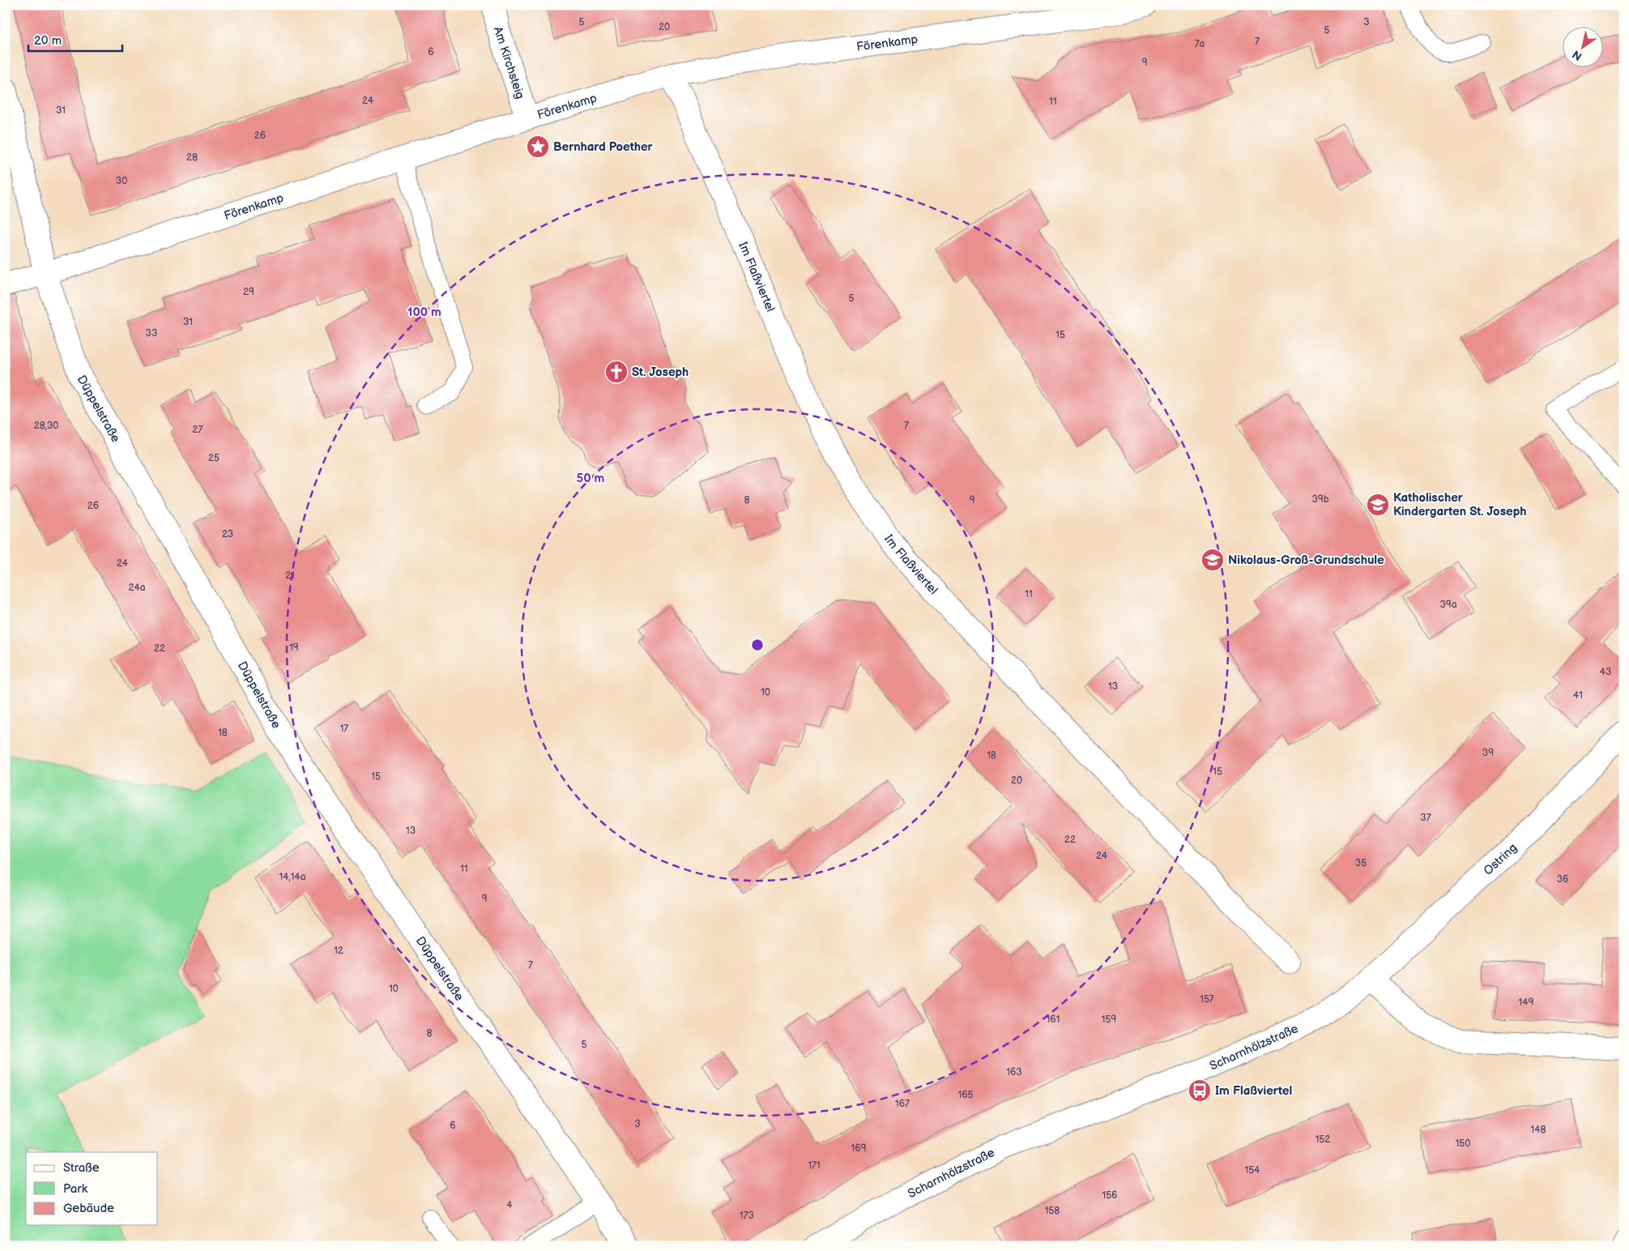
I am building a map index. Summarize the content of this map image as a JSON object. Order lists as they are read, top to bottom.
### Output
{
  "streets": {
    "street": [
      "Förenkamp",
      "Am Kirchsteig",
      "Im Flaßviertel",
      "Düppelstraße",
      "Ostring",
      "Scharnhölzstraße"
    ]
  },
  "crossings": [
    ["Förenkamp", "Am Kirchsteig"],
    ["Förenkamp", "Im Flaßviertel"],
    ["Förenkamp", "Düppelstraße"],
    ["Ostring", "Scharnhölzstraße"]
  ],
  "places": {
    "place": ["Bernhard Poether"],
    "church": ["St. Joseph"],
    "school or university": ["Katholischer Kindergarten St. Joseph", "Nikolaus-Groß-Grundschule"],
    "bus stop": ["Im Flaßviertel"]
  },
  "house_numbers": [
    "5",
    "3",
    "20",
    "5",
    "7",
    "7a",
    "6",
    "9",
    "24",
    "11",
    "31",
    "26",
    "28",
    "30",
    "29",
    "5",
    "31",
    "33",
    "15",
    "28,30",
    "7",
    "27",
    "25",
    "39b",
    "8",
    "9",
    "26",
    "23",
    "24",
    "21",
    "24a",
    "11",
    "39a",
    "19",
    "22",
    "43",
    "13",
    "10",
    "41",
    "17",
    "18",
    "39",
    "18",
    "15",
    "15",
    "20",
    "37",
    "13",
    "22",
    "24",
    "35",
    "11",
    "14,14a",
    "36",
    "9",
    "12",
    "7",
    "10",
    "157",
    "149",
    "161",
    "159",
    "8",
    "5",
    "163",
    "165",
    "167",
    "3",
    "6",
    "148",
    "152",
    "150",
    "169",
    "171",
    "154",
    "156",
    "4",
    "158",
    "173"
  ],
  "legend": ["Straße", "Park", "Gebäude"],
  "scale_bar": "20 m",
  "north": "bottom left",
  "rings": ["100 m", "50 m"]
}
